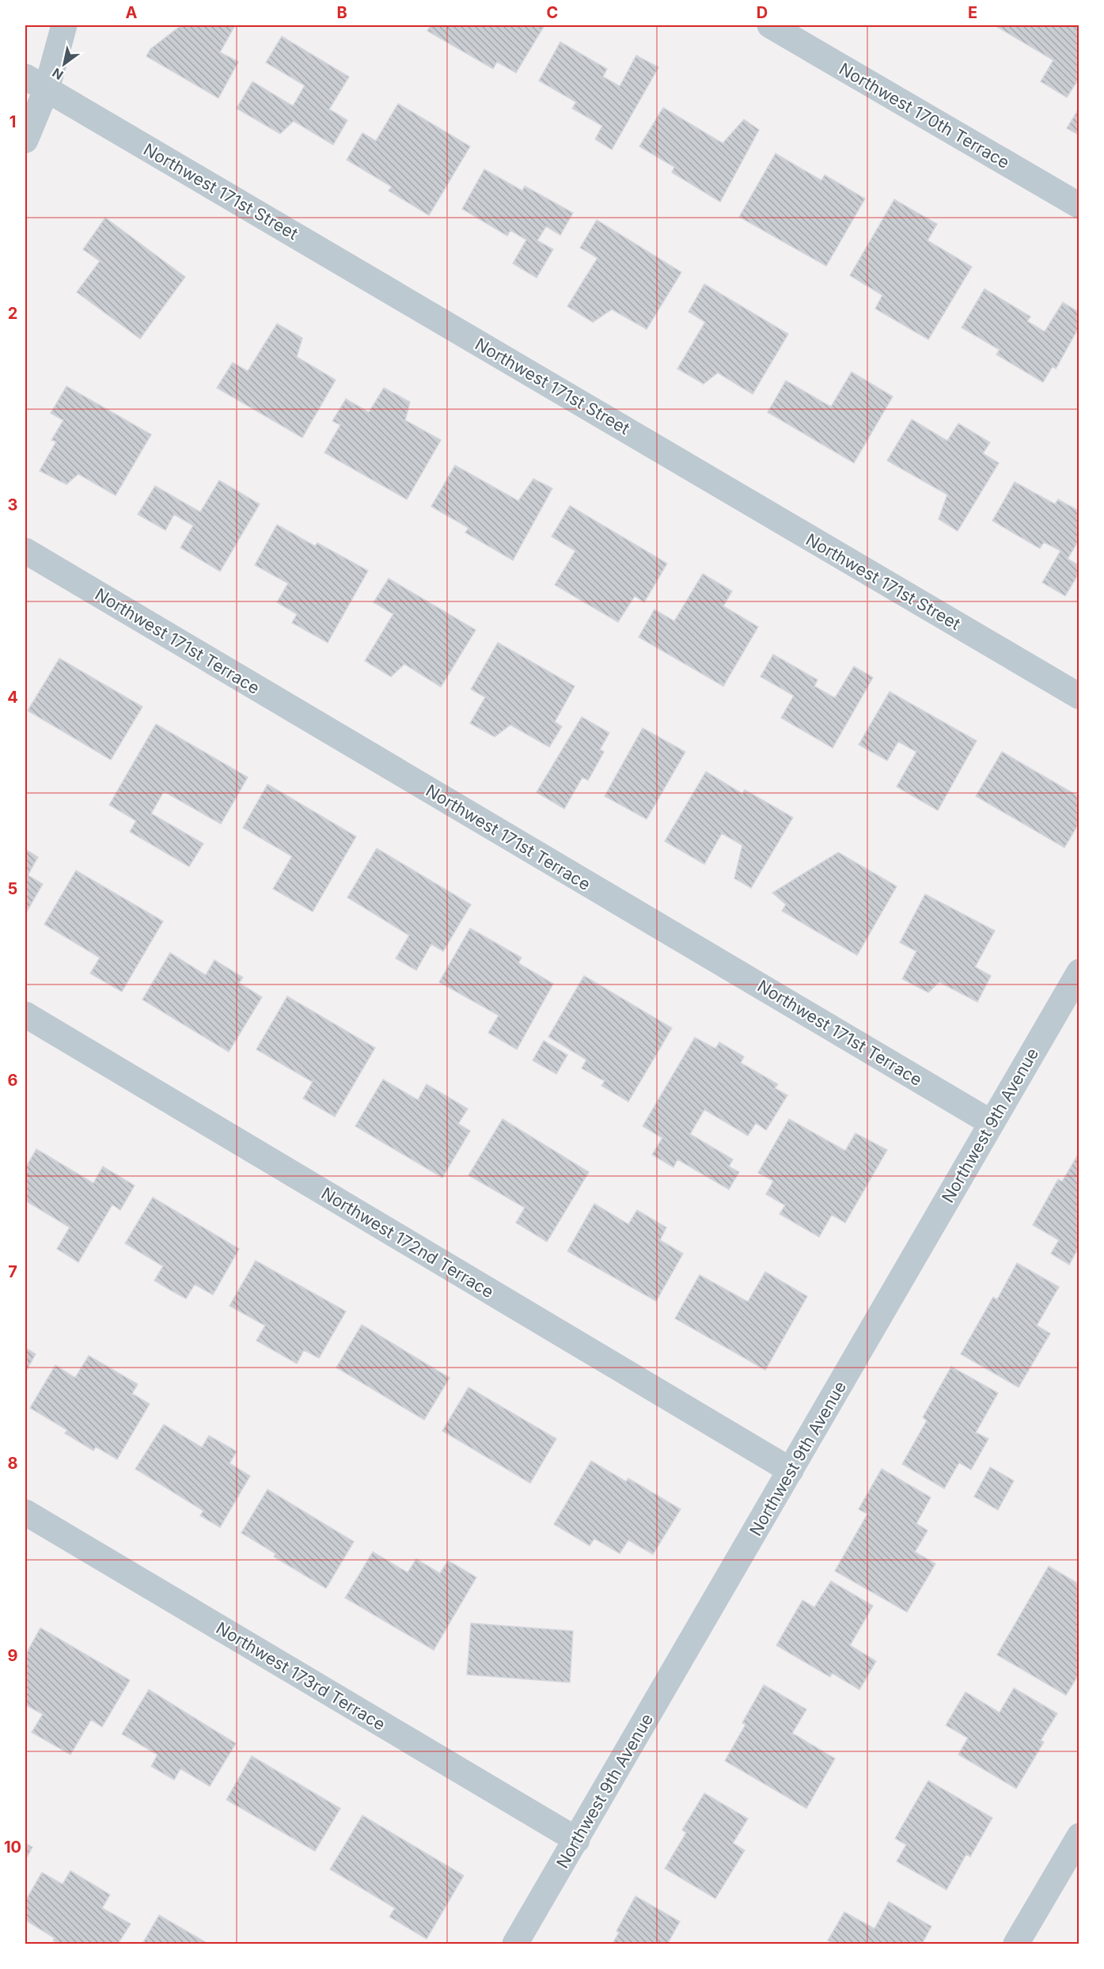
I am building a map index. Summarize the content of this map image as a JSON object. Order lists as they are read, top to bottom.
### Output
{
  "streets": {
    "street": [
      "Northwest 170th Terrace",
      "Northwest 171st Street",
      "Northwest 171st Terrace",
      "Northwest 9th Avenue",
      "Northwest 172nd Terrace",
      "Northwest 173rd Terrace"
    ]
  },
  "crossings": [
    ["Northwest 171st Terrace", "Northwest 9th Avenue"],
    ["Northwest 9th Avenue", "Northwest 172nd Terrace"],
    ["Northwest 9th Avenue", "Northwest 173rd Terrace"]
  ],
  "north": "bottom left",
  "grid": {
    "columns": [
      "A",
      "B",
      "C",
      "D",
      "E"
    ],
    "rows": [
      "1",
      "2",
      "3",
      "4",
      "5",
      "6",
      "7",
      "8",
      "9",
      "10"
    ]
  }
}
